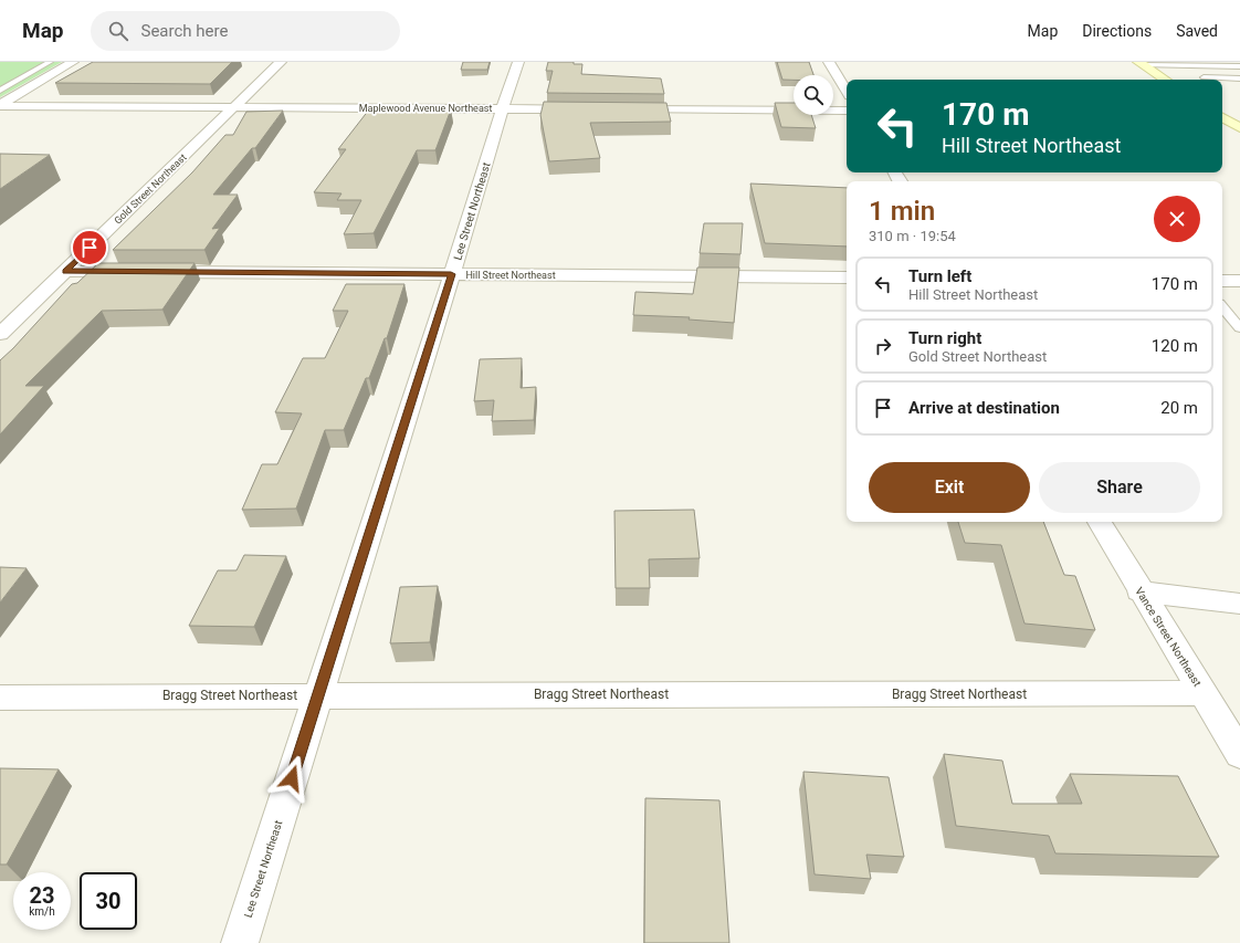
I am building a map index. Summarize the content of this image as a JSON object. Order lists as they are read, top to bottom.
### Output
{
  "streets": {
    "street": [
      "Maplewood Avenue Northeast",
      "Gold Street Northeast",
      "Lee Street Northeast",
      "Hill Street Northeast",
      "Vance Street Northeast",
      "Bragg Street Northeast"
    ]
  },
  "crossings": [
    ["Maplewood Avenue Northeast", "Gold Street Northeast"],
    ["Maplewood Avenue Northeast", "Lee Street Northeast"],
    ["Gold Street Northeast", "Hill Street Northeast"],
    ["Lee Street Northeast", "Hill Street Northeast"],
    ["Lee Street Northeast", "Bragg Street Northeast"],
    ["Vance Street Northeast", "Bragg Street Northeast"]
  ],
  "page": {
    "header": "Map",
    "search": "Search here",
    "nav": ["Map", "Directions", "Saved"],
    "turn": ["170 m", "Hill Street Northeast"],
    "heading": ["1 min", "310 m · 19:54"],
    "list": [
      {
        "name": "Turn left",
        "note": "Hill Street Northeast",
        "value": "170 m"
      },
      {
        "name": "Turn right",
        "note": "Gold Street Northeast",
        "value": "120 m"
      },
      {
        "name": "Arrive at destination",
        "value": "20 m"
      }
    ],
    "buttons": ["Exit", "Share"],
    "speed": "23 km/h",
    "limit": "30"
  }
}
